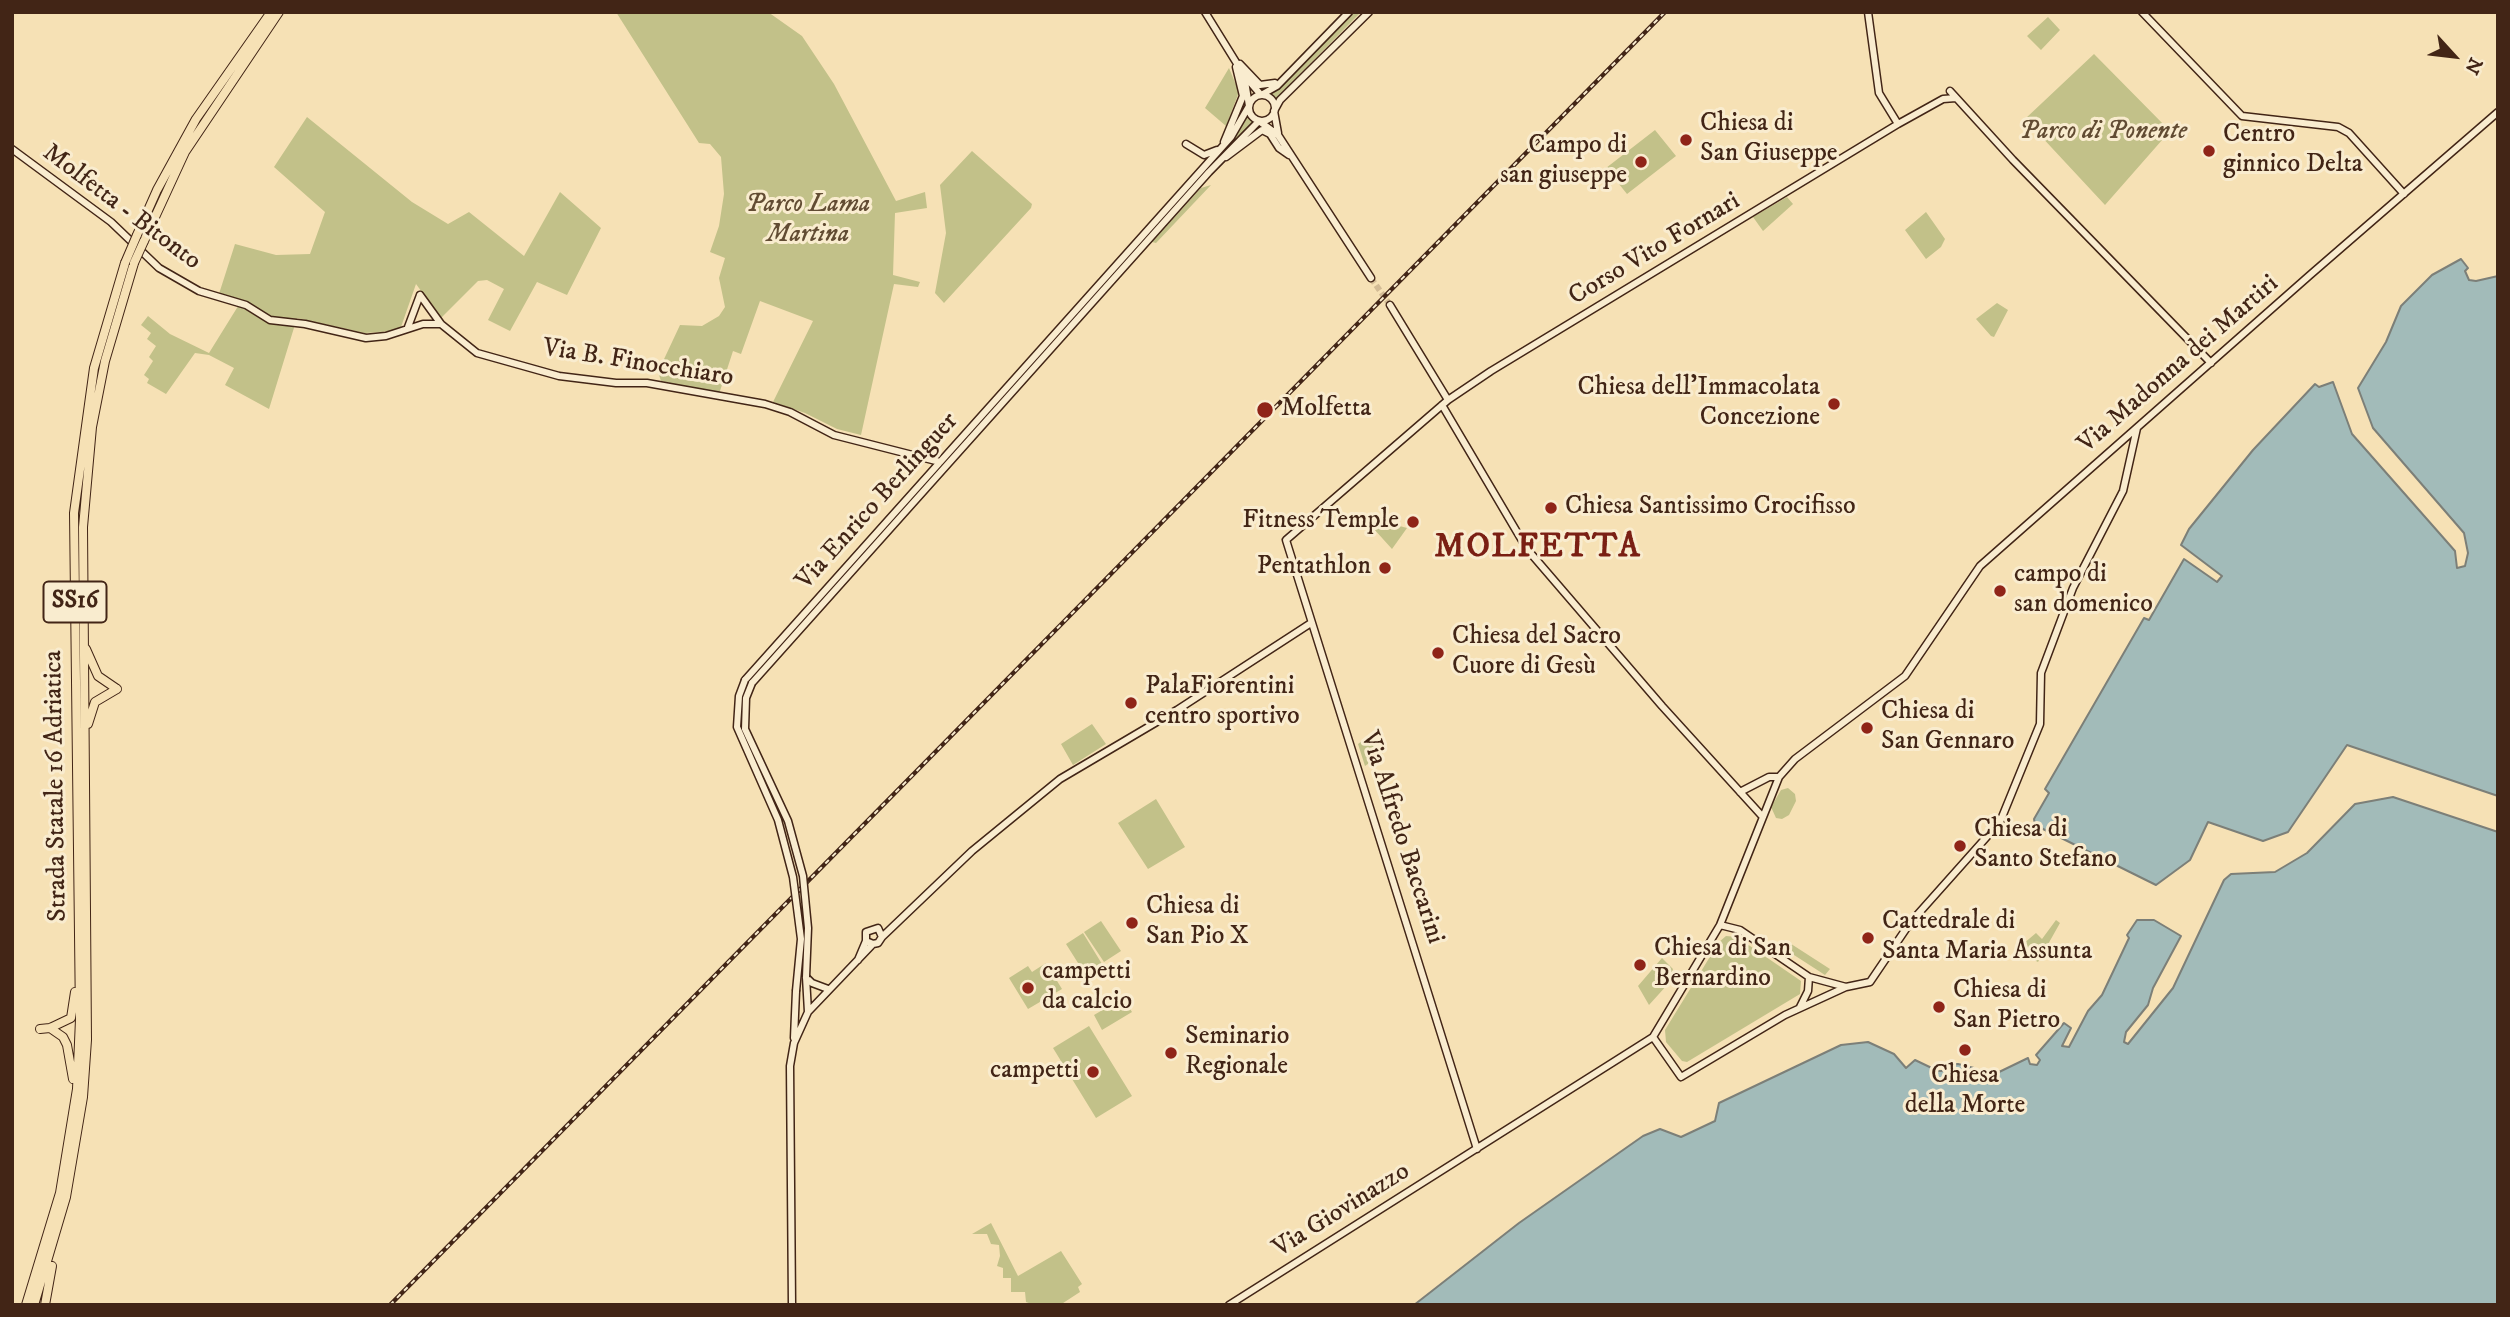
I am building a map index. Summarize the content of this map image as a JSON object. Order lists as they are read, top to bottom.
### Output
{
  "streets": {
    "highway": ["SS16", "Strada Statale 16 Adriatica"],
    "street": [
      "Molfetta - Bitonto",
      "Corso Vito Fornari",
      "Via B. Finocchiaro",
      "Via Madonna dei Martiri",
      "Via Enrico Berlinguer",
      "Via Alfredo Baccarini",
      "Via Giovinazzo"
    ]
  },
  "crossings": [
    ["Molfetta - Bitonto", "Via B. Finocchiaro"],
    ["Molfetta - Bitonto", "Strada Statale 16 Adriatica"],
    ["Corso Vito Fornari", "Via Alfredo Baccarini"],
    ["Via B. Finocchiaro", "Via Enrico Berlinguer"],
    ["SS16", "Strada Statale 16 Adriatica"],
    ["Via Alfredo Baccarini", "Via Giovinazzo"]
  ],
  "districts": ["MOLFETTA"],
  "parks": ["Parco di Ponente", "Parco Lama Martina"],
  "places": [
    "Chiesa di San Giuseppe",
    "Centro ginnico Delta",
    "Campo di san giuseppe",
    "Chiesa dell'Immacolata Concezione",
    "Molfetta",
    "Chiesa Santissimo Crocifisso",
    "Fitness Temple",
    "Pentathlon",
    "campo di san domenico",
    "Chiesa del Sacro Cuore di Gesù",
    "PalaFiorentini centro sportivo",
    "Chiesa di San Gennaro",
    "Chiesa di Santo Stefano",
    "Chiesa di San Pio X",
    "Cattedrale di Santa Maria Assunta",
    "Chiesa di San Bernardino",
    "campetti da calcio",
    "Chiesa di San Pietro",
    "Chiesa della Morte",
    "Seminario Regionale",
    "campetti"
  ],
  "north": "bottom right"
}
